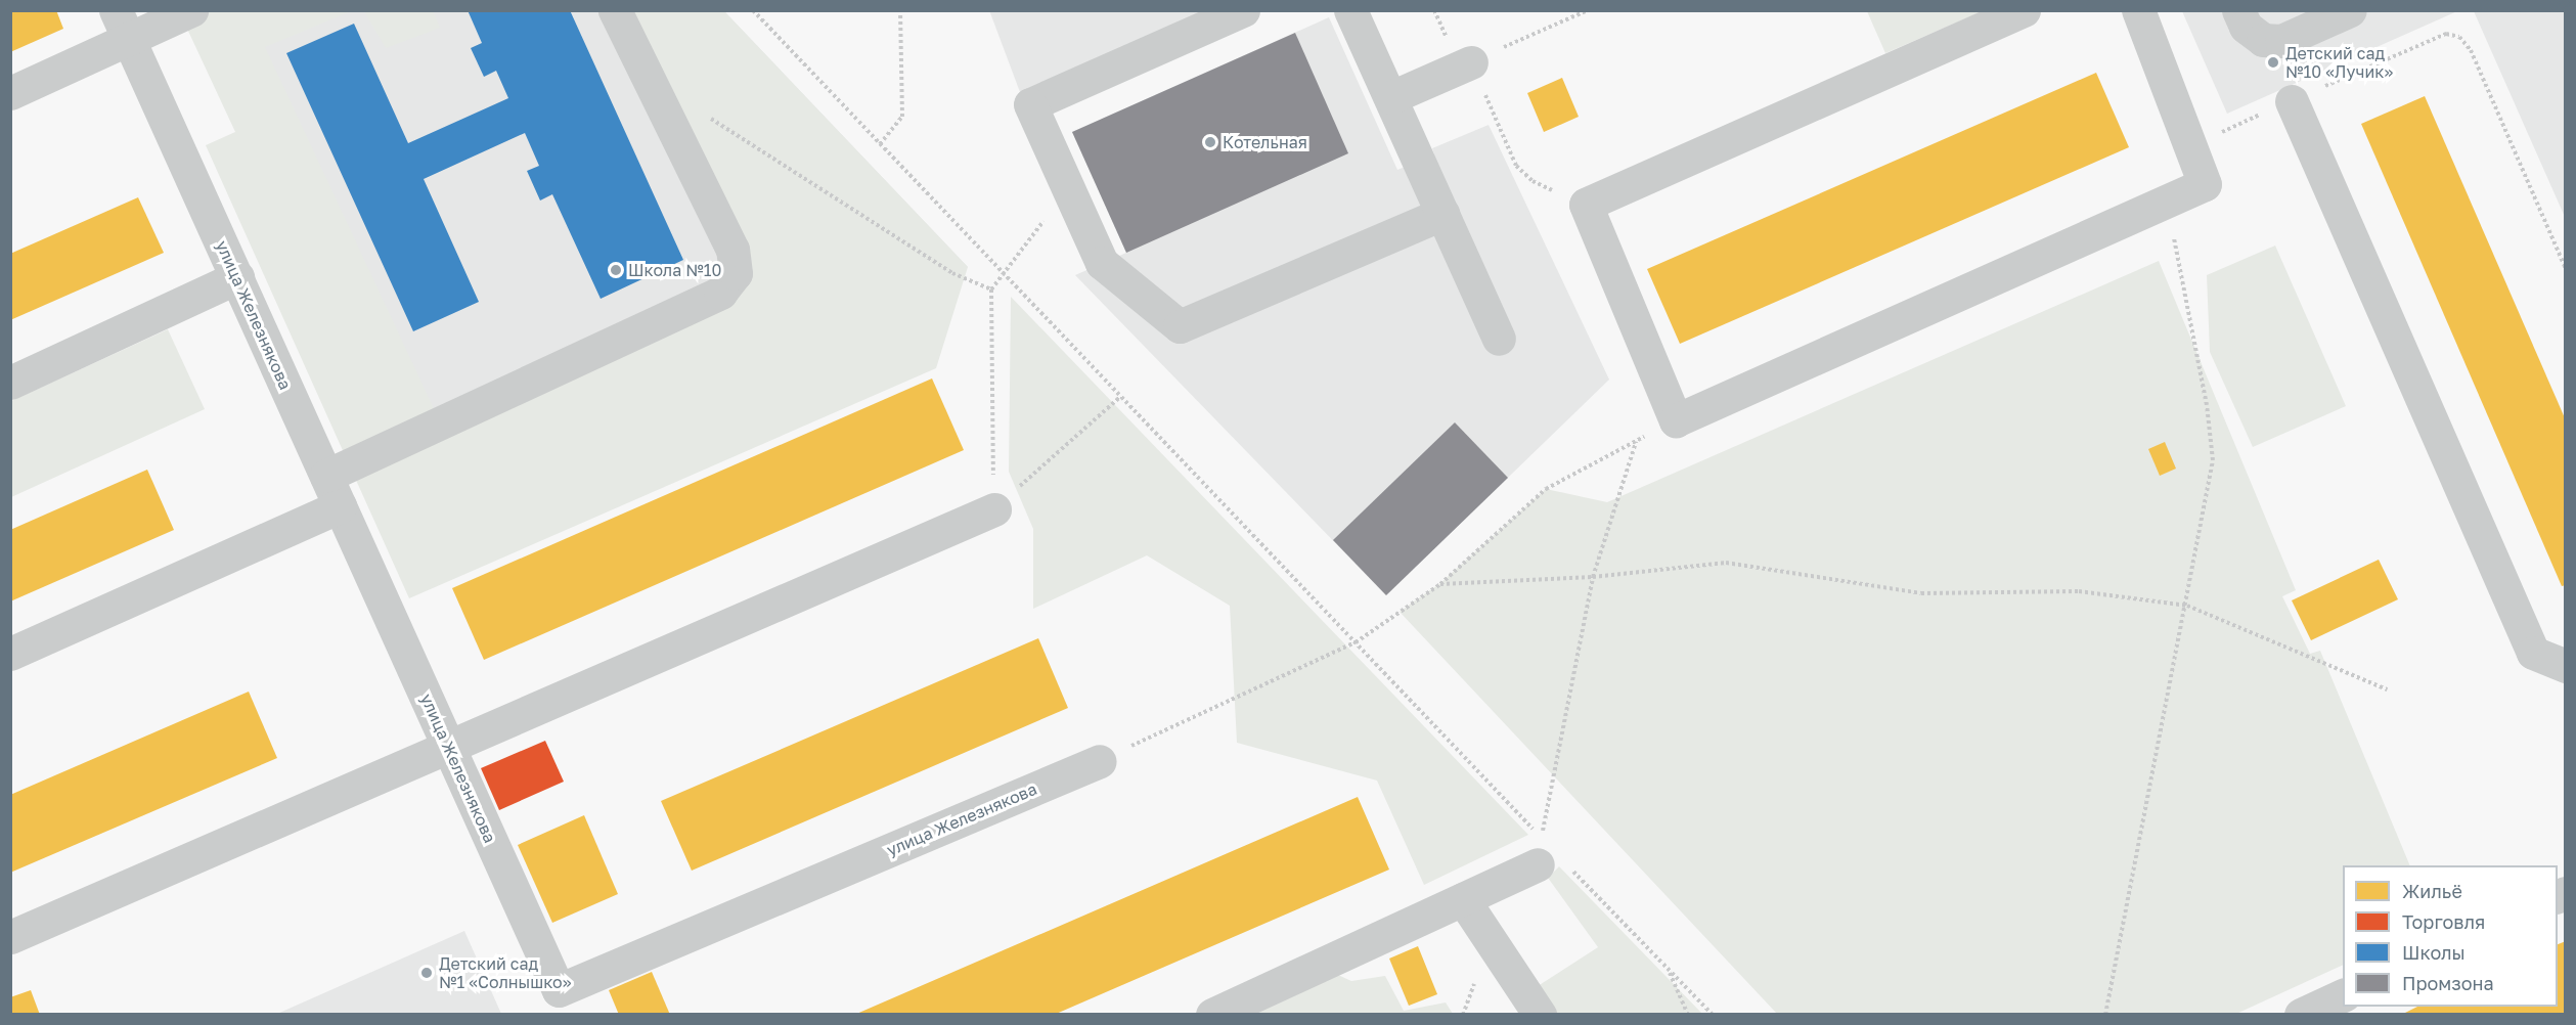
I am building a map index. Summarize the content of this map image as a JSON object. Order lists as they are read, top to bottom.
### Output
{
  "streets": {
    "street": ["улица Железнякова"]
  },
  "places": [
    "Детский сад №10 «Лучик»",
    "Котельная",
    "Школа №10",
    "Детский сад №1 «Солнышко»"
  ],
  "legend": [
    "Жильё",
    "Торговля",
    "Школы",
    "Промзона"
  ]
}
